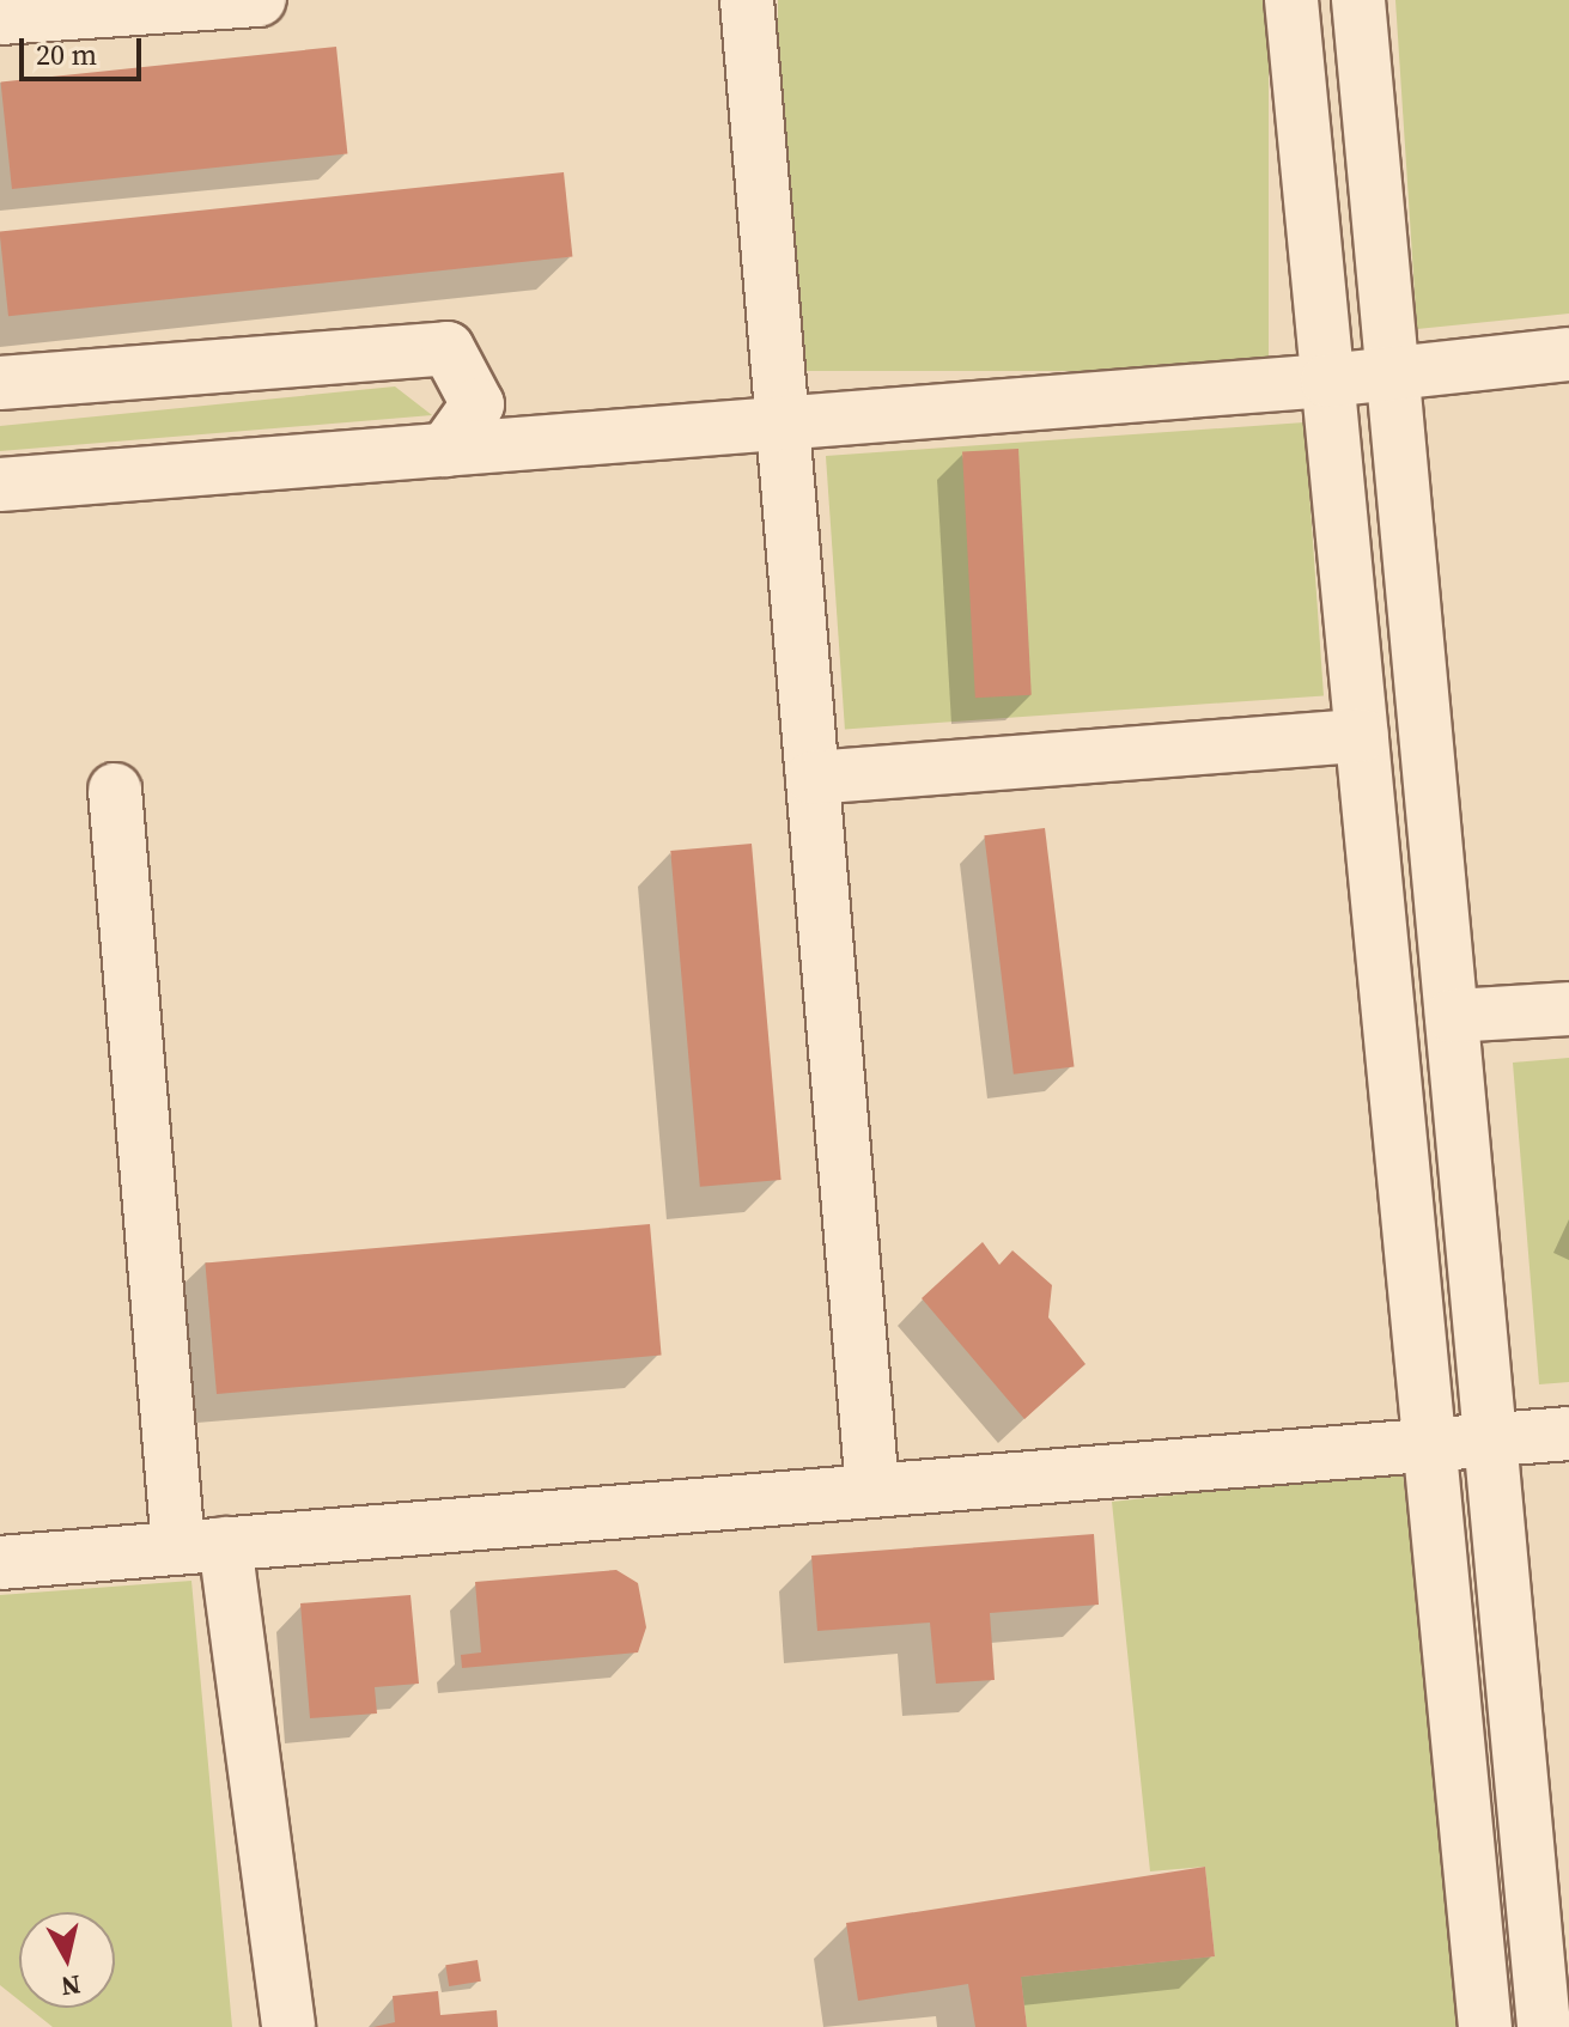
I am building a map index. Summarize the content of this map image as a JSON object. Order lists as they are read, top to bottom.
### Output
{
  "scale_bar": "20 m",
  "north": "bottom"
}
